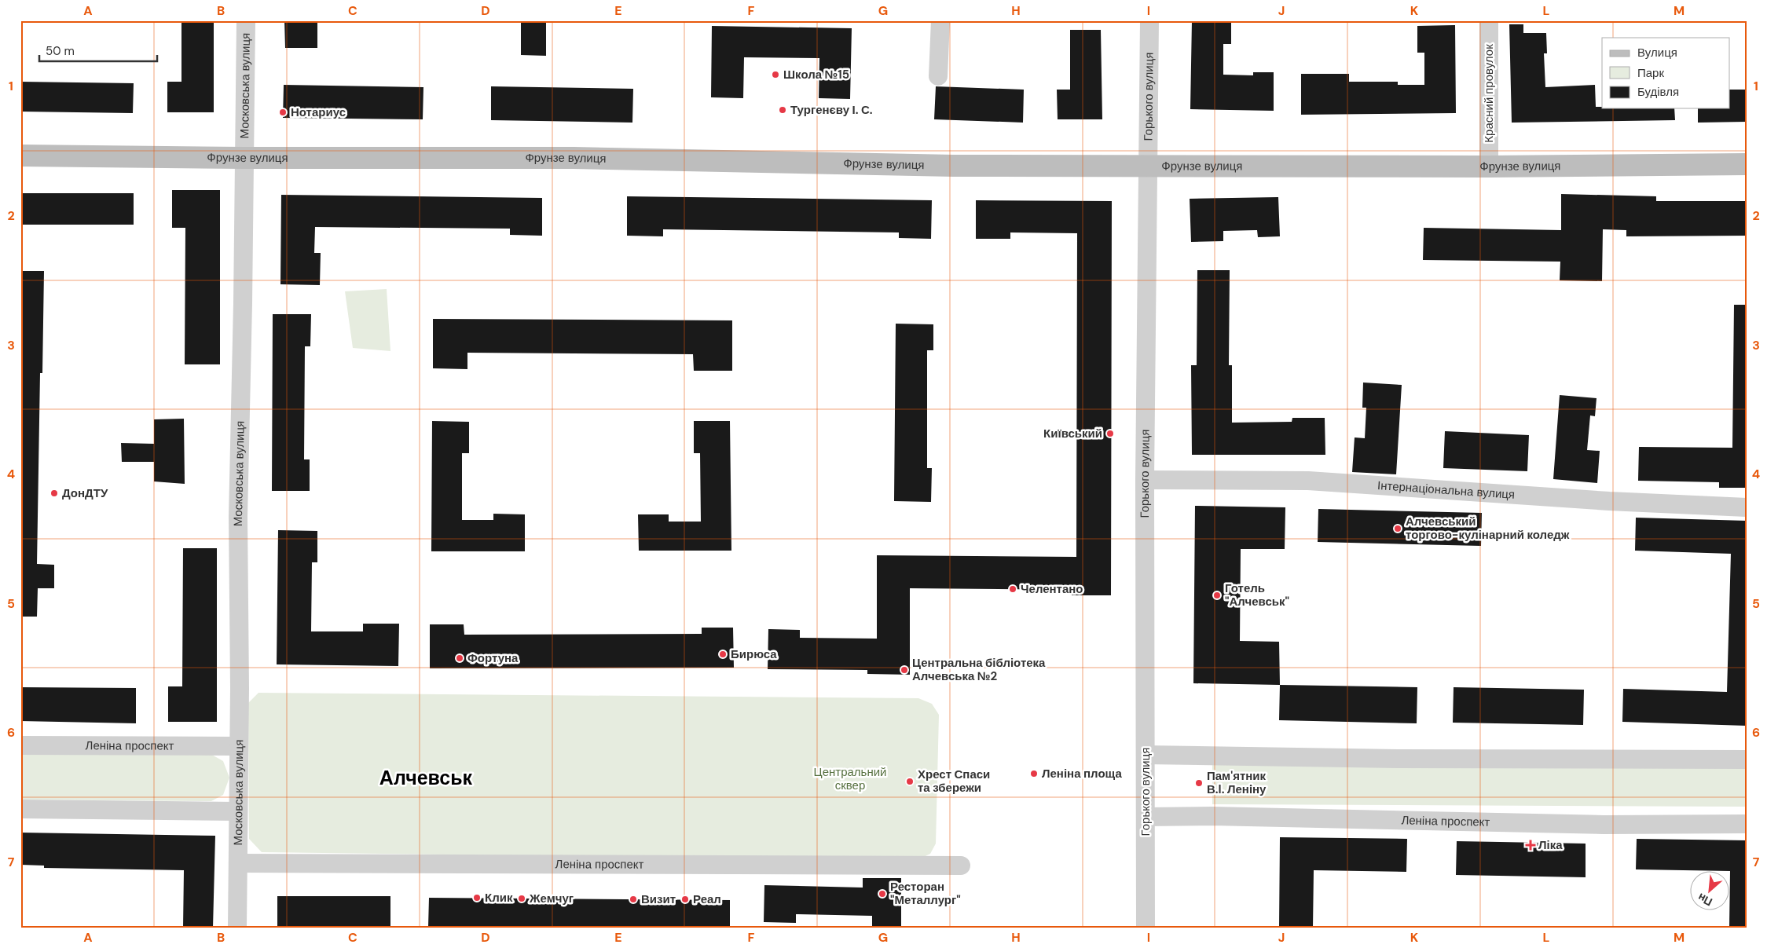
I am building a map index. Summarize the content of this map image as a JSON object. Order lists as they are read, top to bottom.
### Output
{
  "streets": {
    "street": [
      "Московська вулиця",
      "Красний провулок",
      "Горького вулиця",
      "Фрунзе вулиця",
      "Інтернаціональна вулиця",
      "Леніна проспект"
    ]
  },
  "crossings": [
    ["Московська вулиця", "Фрунзе вулиця"],
    ["Московська вулиця", "Леніна проспект"],
    ["Красний провулок", "Фрунзе вулиця"],
    ["Горького вулиця", "Фрунзе вулиця"],
    ["Горького вулиця", "Інтернаціональна вулиця"],
    ["Горького вулиця", "Леніна проспект"]
  ],
  "districts": ["Алчевськ"],
  "parks": ["Центральний сквер"],
  "places": {
    "other": [
      "Школа №15",
      "Тургенєву І. С.",
      "Нотариус",
      "Київський",
      "ДонДТУ",
      "Алчевський торгово-кулінарний коледж",
      "Челентано",
      "Готель \"Алчевськ\"",
      "Бирюса",
      "Фортуна",
      "Центральна бібліотека Алчевська №2",
      "Леніна площа",
      "Хрест Спаси та збережи",
      "Пам'ятник В.I. Ленiну",
      "Ресторан \"Металлург\"",
      "Клик",
      "Жемчуг",
      "Визит",
      "Реал"
    ],
    "health": ["Ліка"]
  },
  "legend": ["Вулиця", "Парк", "Будівля"],
  "scale_bar": "50 m",
  "north": "bottom left",
  "grid": {
    "columns": [
      "A",
      "B",
      "C",
      "D",
      "E",
      "F",
      "G",
      "H",
      "I",
      "J",
      "K",
      "L",
      "M"
    ],
    "rows": [
      "1",
      "2",
      "3",
      "4",
      "5",
      "6",
      "7"
    ]
  }
}
